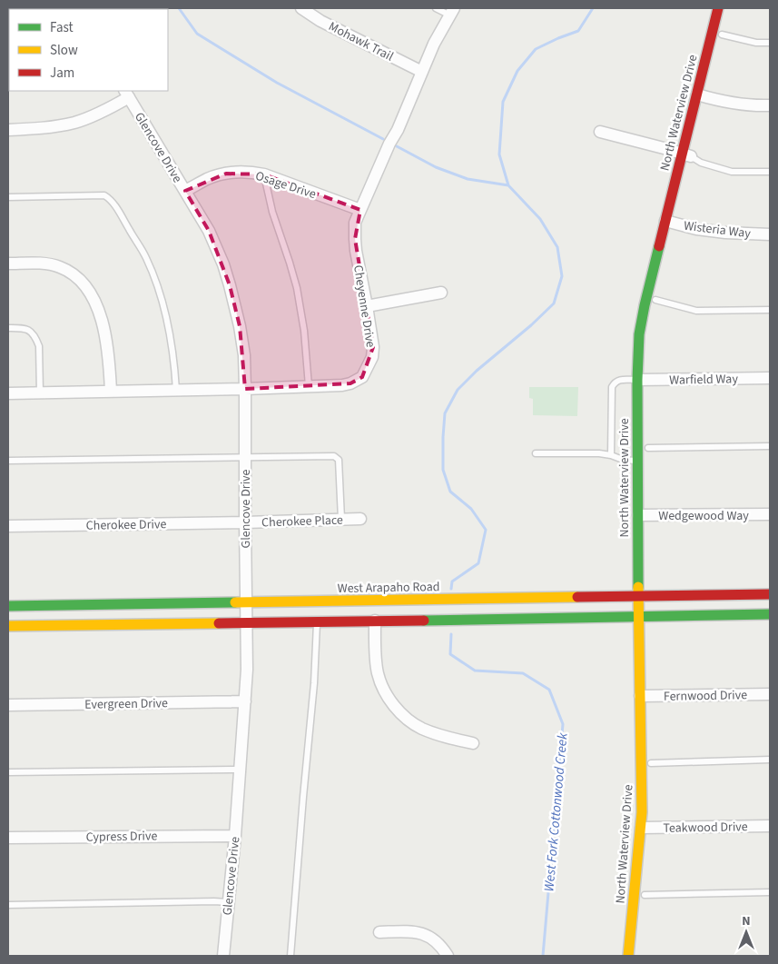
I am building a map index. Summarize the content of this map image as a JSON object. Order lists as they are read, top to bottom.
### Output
{
  "streets": {
    "main road": ["North Waterview Drive", "West Arapaho Road"],
    "street": [
      "Mohawk Trail",
      "Glencove Drive",
      "Osage Drive",
      "Wisteria Way",
      "Cheyenne Drive",
      "Warfield Way",
      "Wedgewood Way",
      "Cherokee Place",
      "Cherokee Drive",
      "Fernwood Drive",
      "Evergreen Drive",
      "Teakwood Drive",
      "Cypress Drive"
    ]
  },
  "crossings": [
    ["Mohawk Trail", "Cheyenne Drive"],
    ["North Waterview Drive", "Wisteria Way"],
    ["North Waterview Drive", "Warfield Way"],
    ["North Waterview Drive", "Wedgewood Way"],
    ["North Waterview Drive", "West Arapaho Road"],
    ["North Waterview Drive", "Fernwood Drive"],
    ["North Waterview Drive", "Teakwood Drive"],
    ["Glencove Drive", "Osage Drive"],
    ["Glencove Drive", "Cheyenne Drive"],
    ["Glencove Drive", "Cherokee Place"],
    ["Glencove Drive", "Cherokee Drive"],
    ["Glencove Drive", "West Arapaho Road"],
    ["Glencove Drive", "Evergreen Drive"],
    ["Glencove Drive", "Cypress Drive"],
    ["Osage Drive", "Cheyenne Drive"],
    ["Cherokee Place", "Cherokee Drive"]
  ],
  "water": ["West Fork Cottonwood Creek"],
  "legend": ["Fast", "Slow", "Jam"],
  "north": "top"
}
